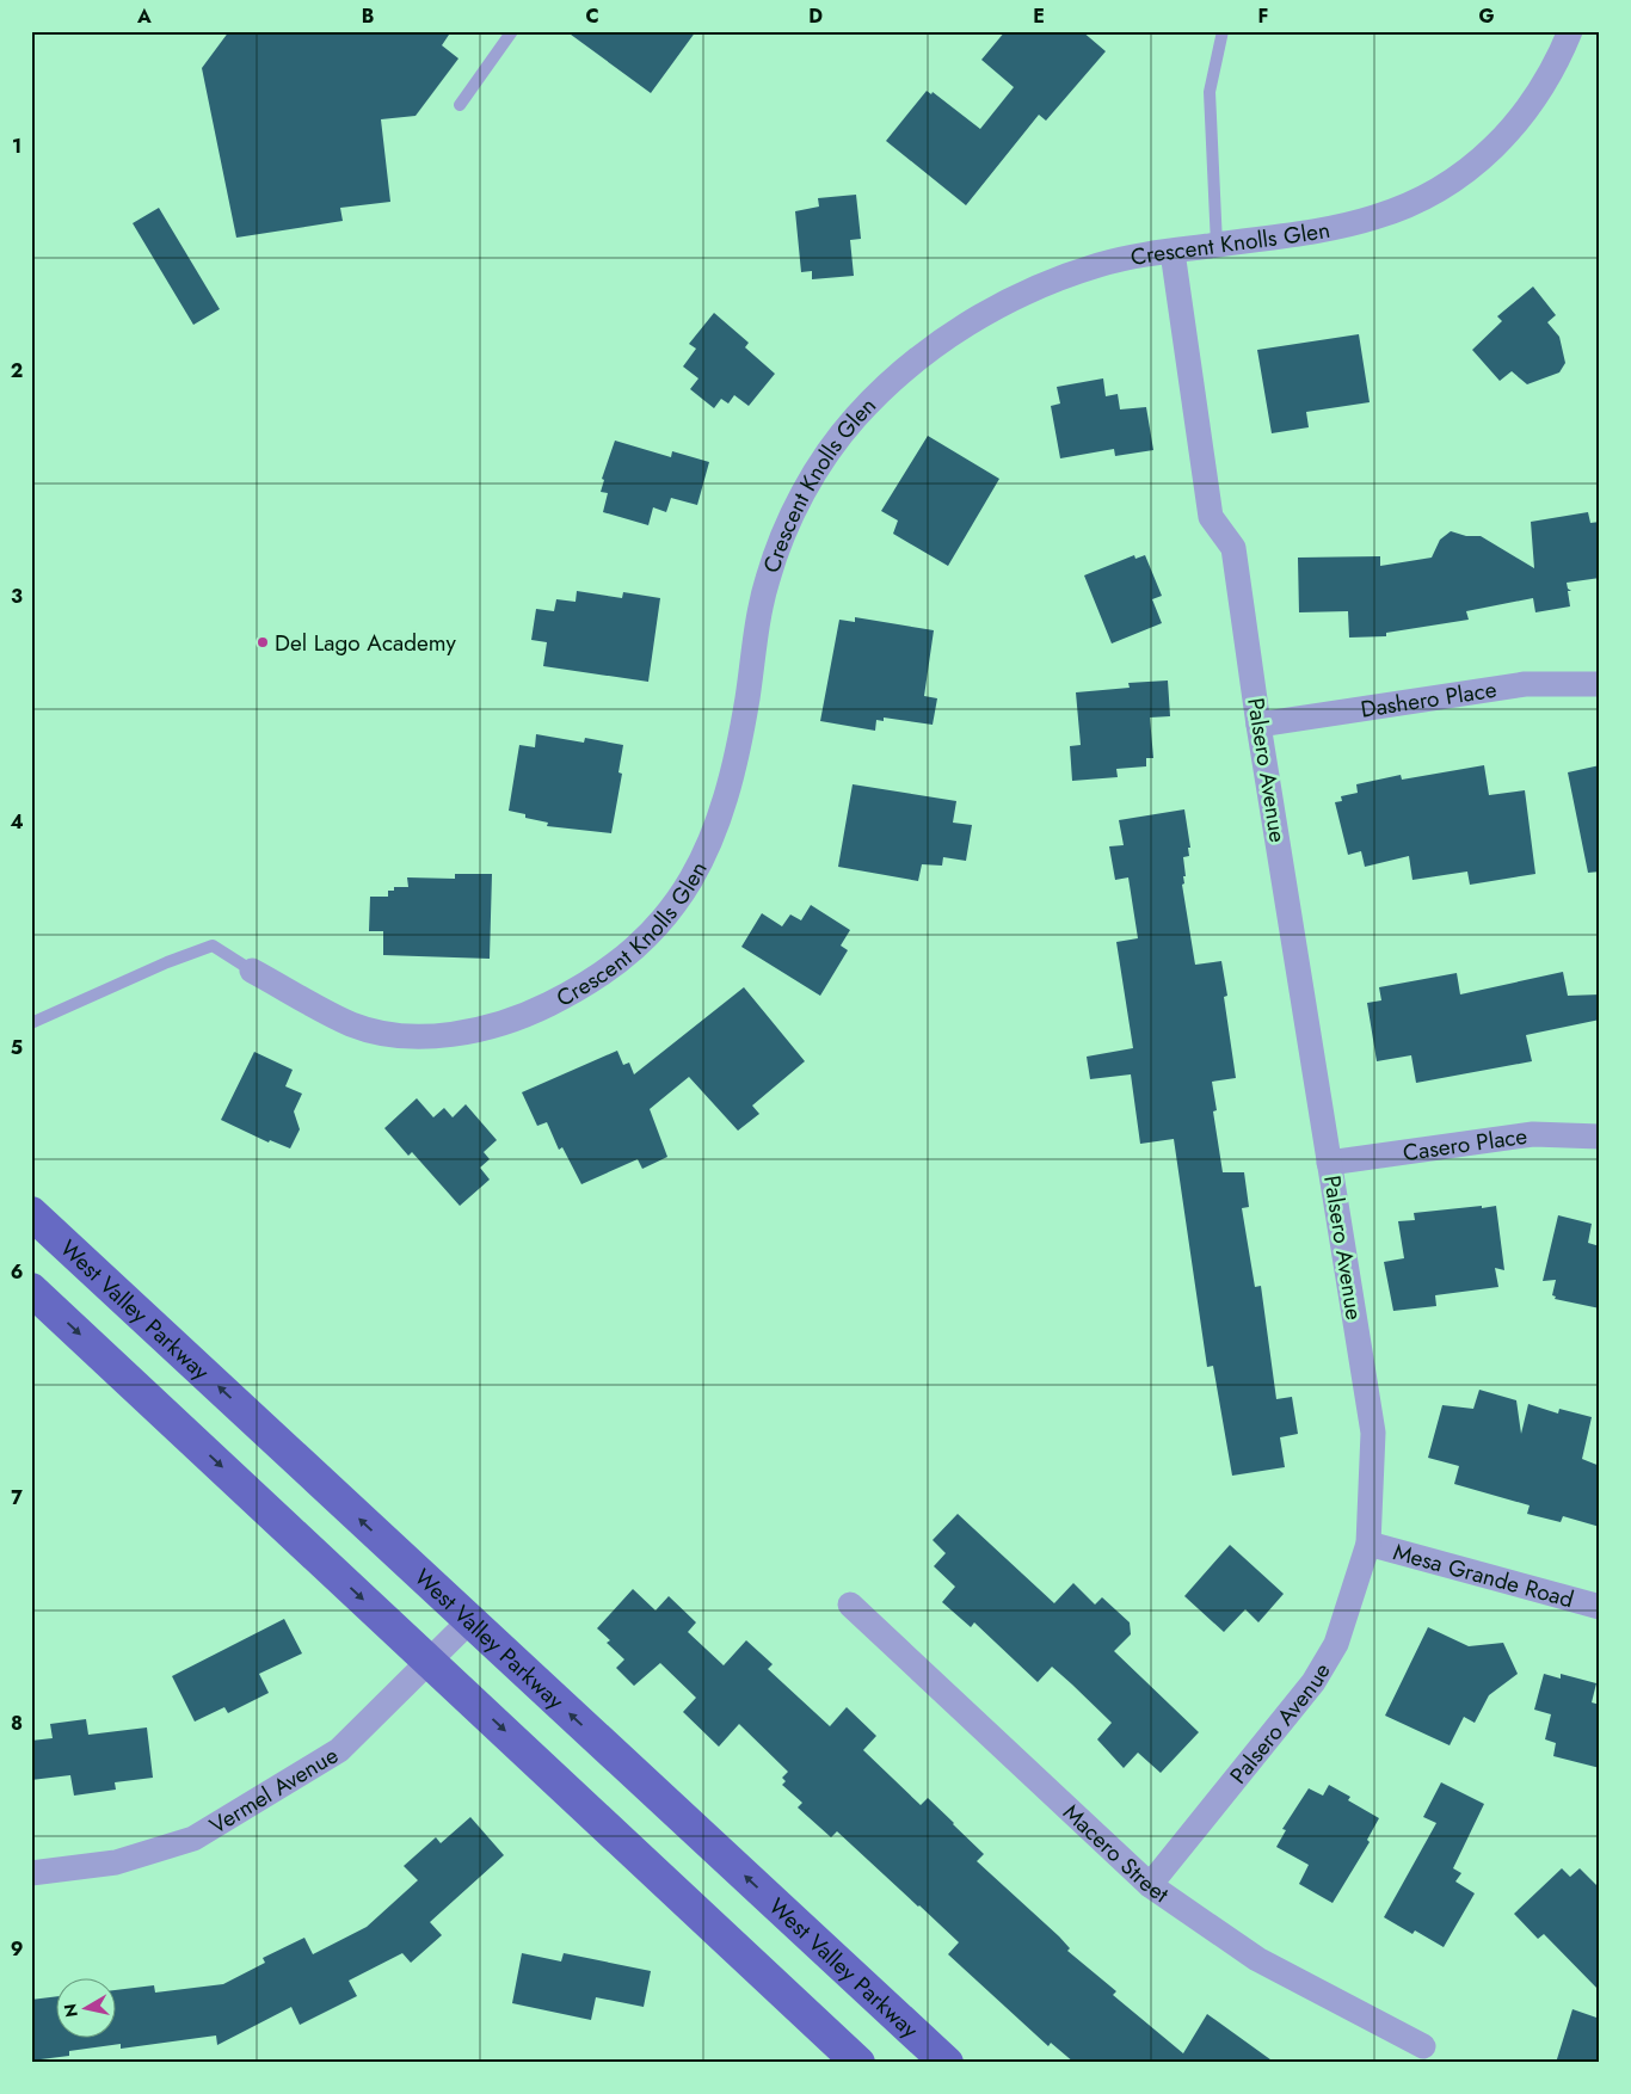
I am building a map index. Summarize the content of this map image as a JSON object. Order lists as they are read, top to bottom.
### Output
{
  "streets": {
    "main road": ["West Valley Parkway"],
    "street": [
      "Crescent Knolls Glen",
      "Dashero Place",
      "Palsero Avenue",
      "Casero Place",
      "Mesa Grande Road",
      "Vermel Avenue",
      "Macero Street"
    ]
  },
  "crossings": [
    ["Crescent Knolls Glen", "Palsero Avenue"],
    ["Dashero Place", "Palsero Avenue"],
    ["Palsero Avenue", "Casero Place"],
    ["Palsero Avenue", "Mesa Grande Road"],
    ["Palsero Avenue", "Macero Street"],
    ["West Valley Parkway", "Vermel Avenue"]
  ],
  "places": ["Del Lago Academy"],
  "north": "left",
  "grid": {
    "columns": [
      "A",
      "B",
      "C",
      "D",
      "E",
      "F",
      "G"
    ],
    "rows": [
      "1",
      "2",
      "3",
      "4",
      "5",
      "6",
      "7",
      "8",
      "9"
    ]
  }
}
